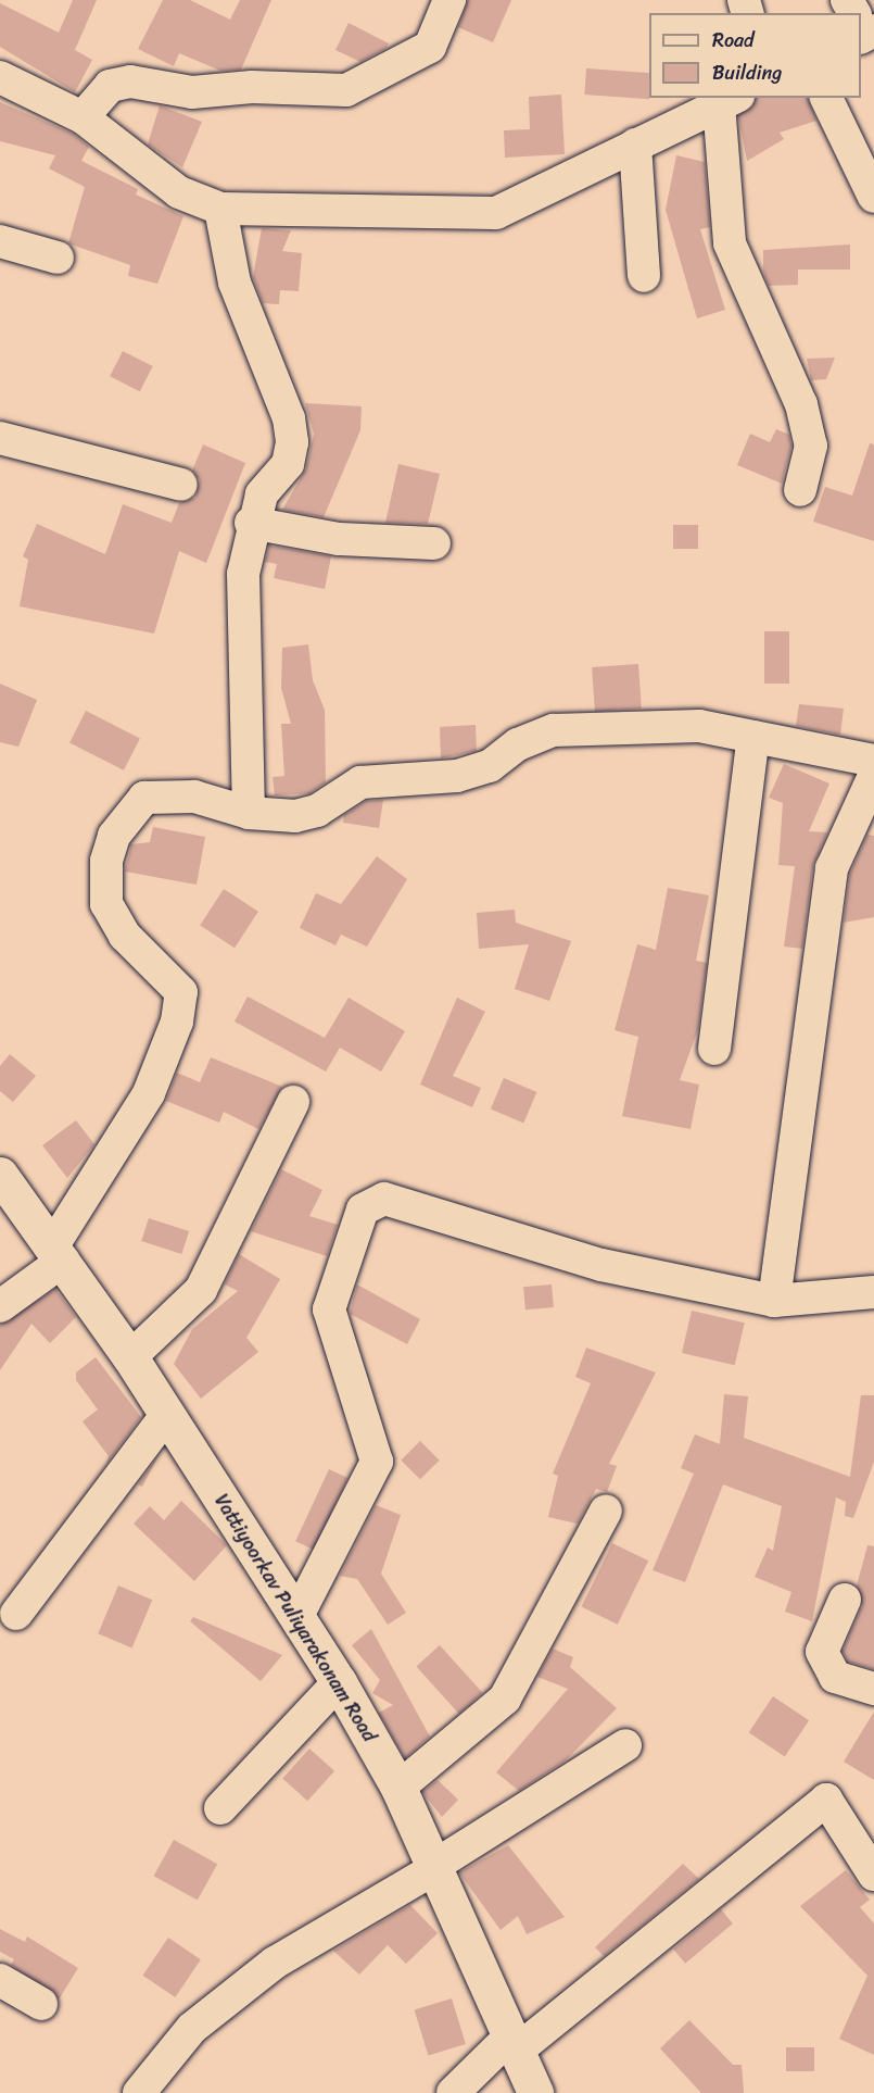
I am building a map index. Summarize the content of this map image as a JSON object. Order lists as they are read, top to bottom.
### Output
{
  "streets": {
    "main road": ["Vattiyoorkav Puliyarakonam Road"]
  },
  "legend": ["Road", "Building"]
}
